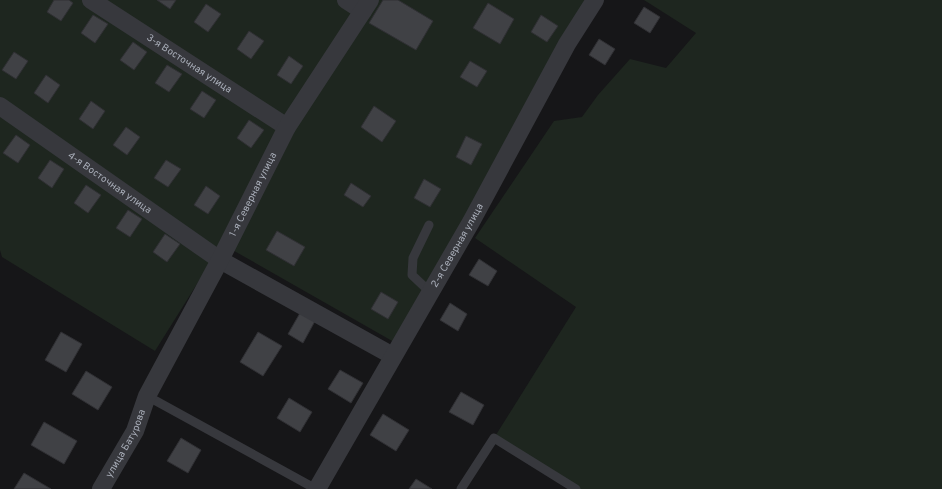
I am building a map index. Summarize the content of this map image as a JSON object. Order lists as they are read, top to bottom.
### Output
{
  "streets": {
    "street": [
      "3-я Восточная улица",
      "4-я Восточная улица",
      "1-я Северная улица",
      "2-я Северная улица",
      "улица Батурова"
    ]
  },
  "crossings": [
    ["3-я Восточная улица", "1-я Северная улица"],
    ["4-я Восточная улица", "1-я Северная улица"],
    ["4-я Восточная улица", "2-я Северная улица"],
    ["1-я Северная улица", "улица Батурова"]
  ]
}
